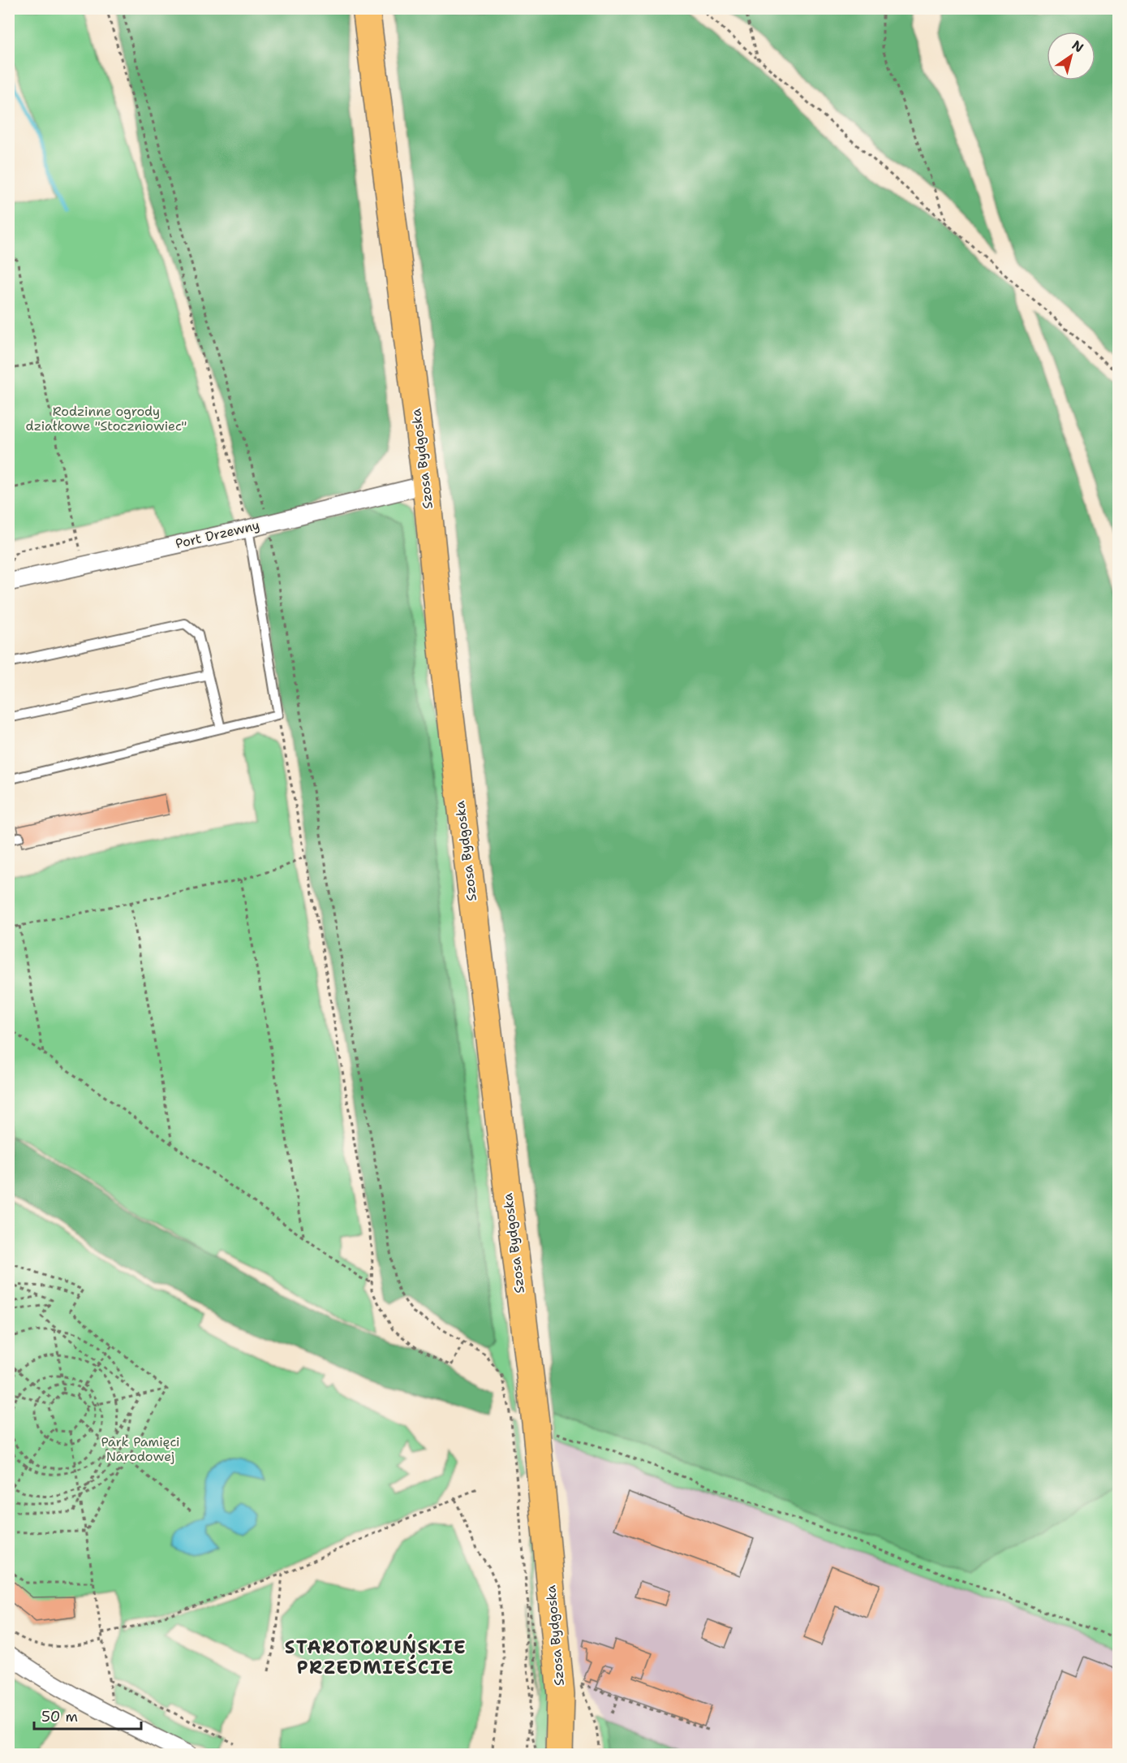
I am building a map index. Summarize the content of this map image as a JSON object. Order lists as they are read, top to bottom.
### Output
{
  "streets": {
    "main road": ["Szosa Bydgoska"],
    "street": ["Port Drzewny"]
  },
  "crossings": [
    ["Szosa Bydgoska", "Port Drzewny"]
  ],
  "districts": ["STAROTORUŃSKIE PRZEDMIEŚCIE"],
  "parks": ["Rodzinne ogrody działkowe \"Stoczniowiec\"", "Park Pamięci Narodowej"],
  "scale_bar": "50 m",
  "north": "top right"
}
